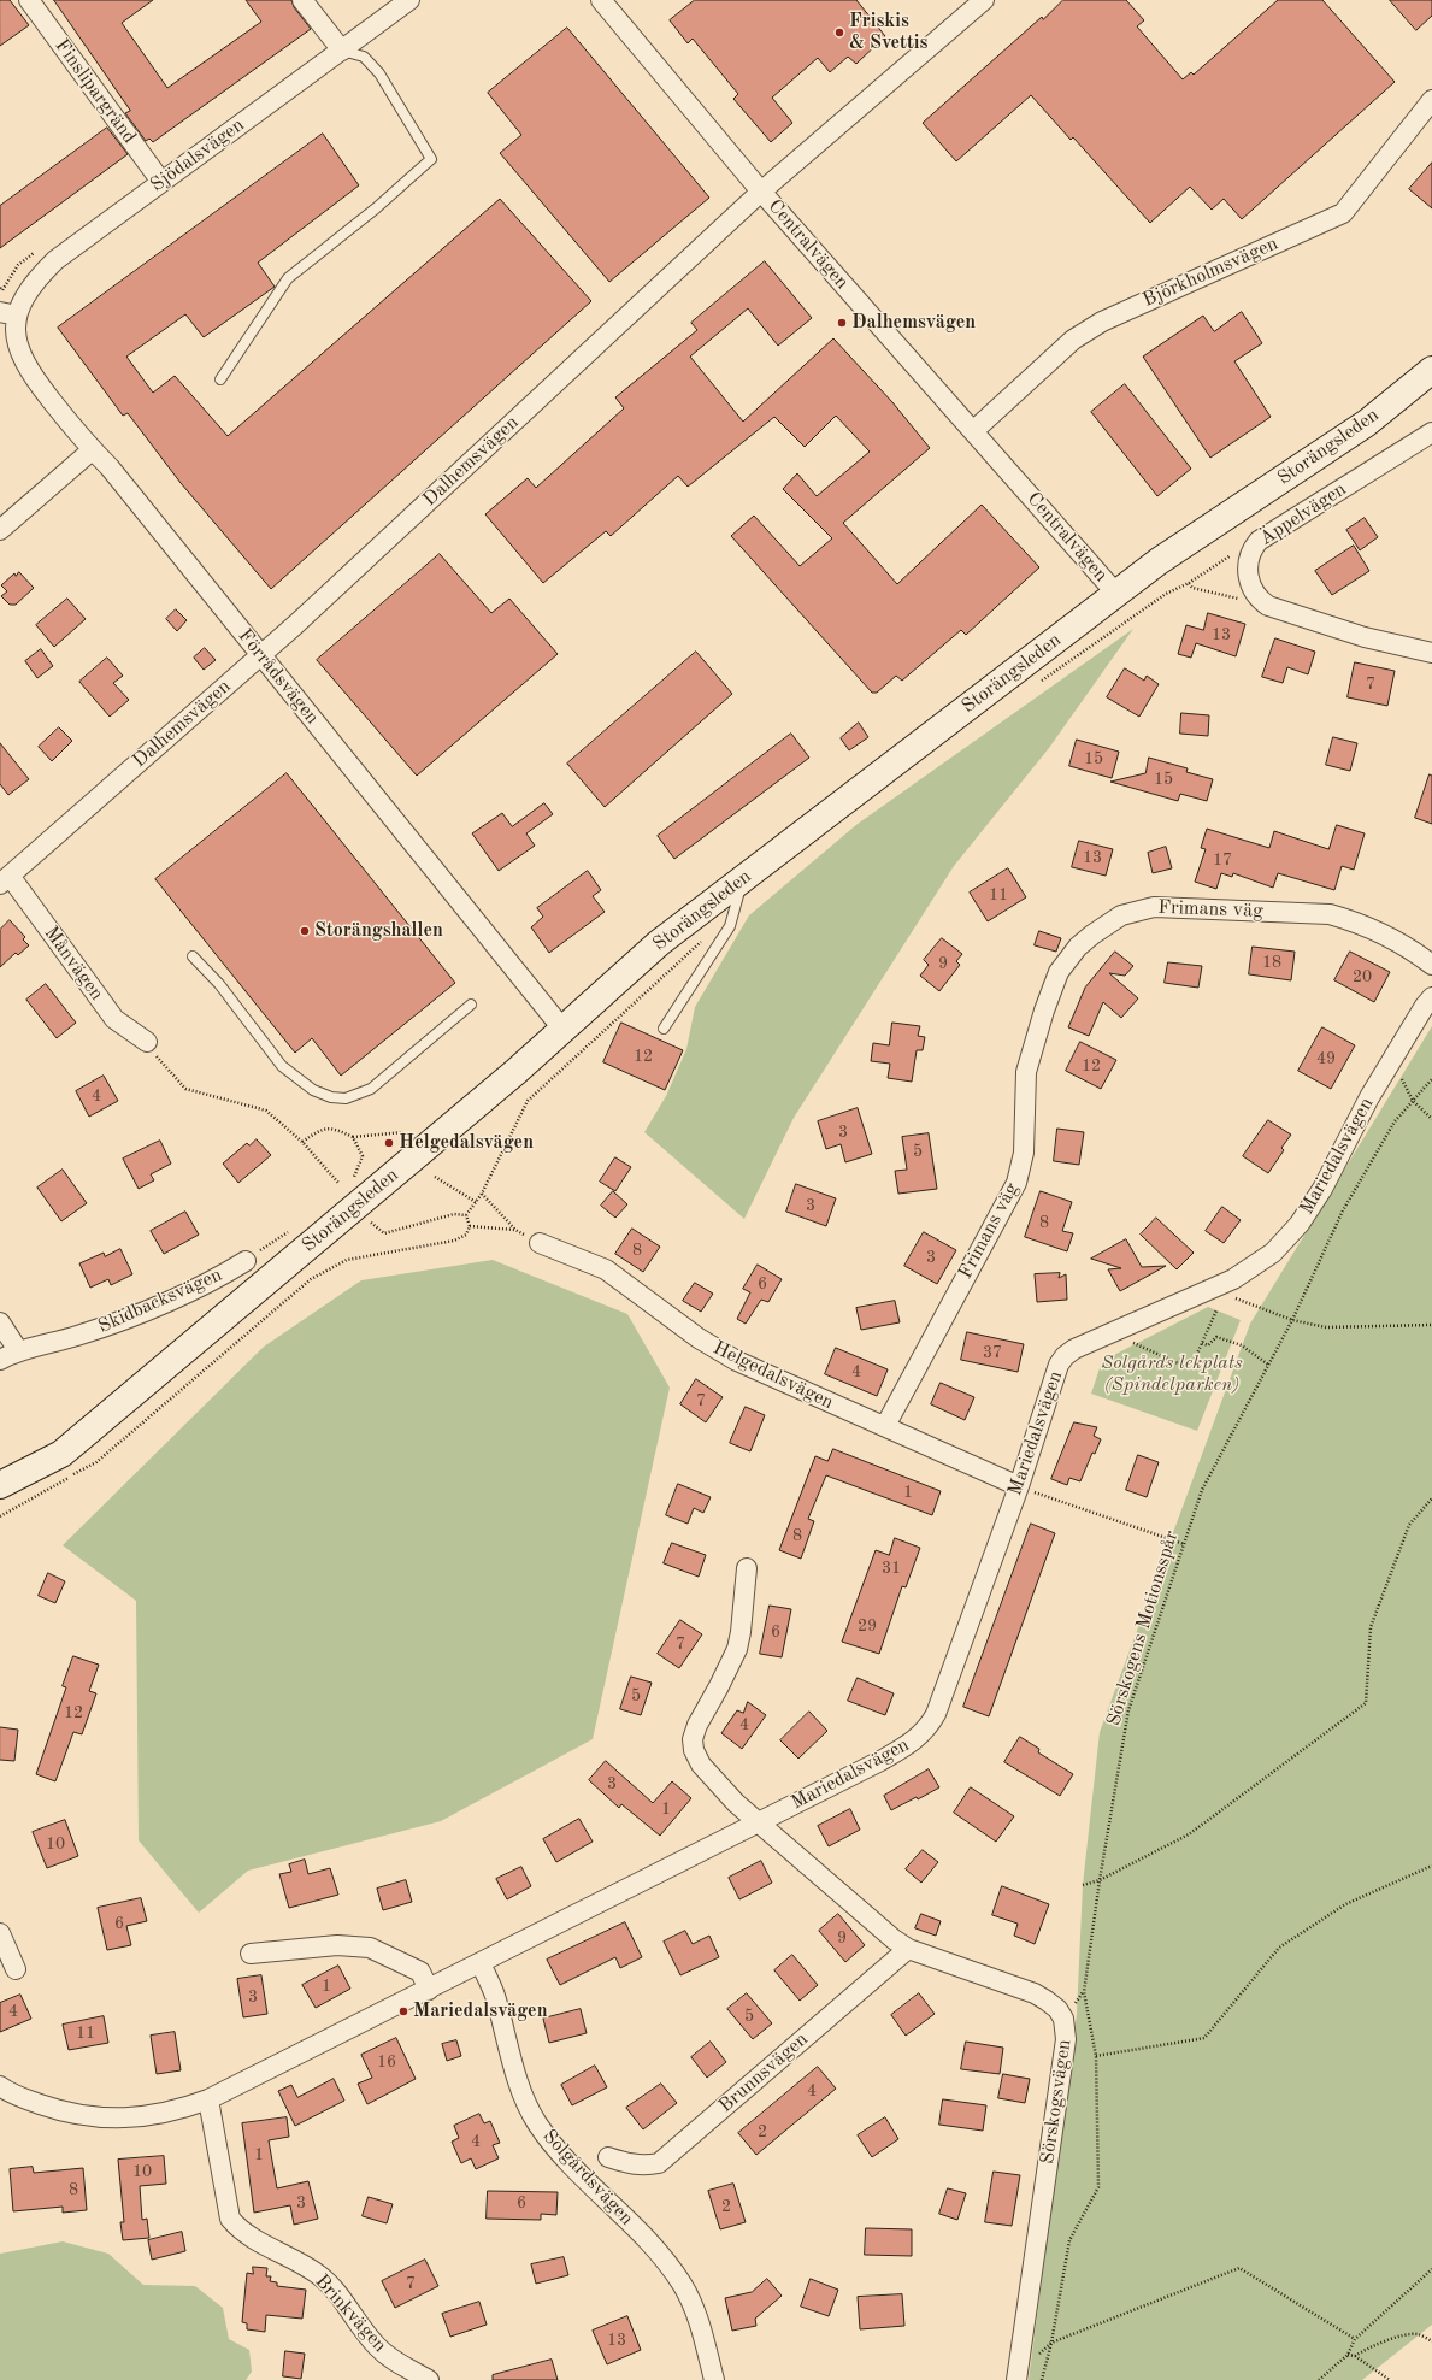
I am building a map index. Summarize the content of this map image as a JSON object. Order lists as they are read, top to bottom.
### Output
{
  "streets": {
    "main road": ["Storängsleden"],
    "street": [
      "Finslipargränd",
      "Sjödalsvägen",
      "Centralvägen",
      "Björkholmsvägen",
      "Dalhemsvägen",
      "Äppelvägen",
      "Förrådsvägen",
      "Frimans väg",
      "Månvägen",
      "Mariedalsvägen",
      "Skidbacksvägen",
      "Helgedalsvägen",
      "Brunnsvägen",
      "Sörskogsvägen",
      "Solgårdsvägen",
      "Brinkvägen"
    ],
    "path": ["Sörskogens Motionsspår"]
  },
  "crossings": [
    ["Finslipargränd", "Sjödalsvägen"],
    ["Sjödalsvägen", "Förrådsvägen"],
    ["Centralvägen", "Björkholmsvägen"],
    ["Centralvägen", "Storängsleden"],
    ["Centralvägen", "Dalhemsvägen"],
    ["Storängsleden", "Förrådsvägen"],
    ["Dalhemsvägen", "Förrådsvägen"],
    ["Dalhemsvägen", "Månvägen"],
    ["Frimans väg", "Helgedalsvägen"],
    ["Mariedalsvägen", "Helgedalsvägen"],
    ["Mariedalsvägen", "Sörskogsvägen"],
    ["Mariedalsvägen", "Solgårdsvägen"],
    ["Mariedalsvägen", "Brinkvägen"],
    ["Brunnsvägen", "Sörskogsvägen"]
  ],
  "parks": ["Solgårds lekplats (Spindelparken)"],
  "places": [
    "Friskis & Svettis",
    "Dalhemsvägen",
    "Storängshallen",
    "Helgedalsvägen",
    "Mariedalsvägen"
  ],
  "house_numbers": [
    "13",
    "7",
    "15",
    "15",
    "13",
    "17",
    "11",
    "18",
    "9",
    "20",
    "12",
    "49",
    "12",
    "4",
    "3",
    "5",
    "3",
    "8",
    "8",
    "3",
    "6",
    "37",
    "4",
    "7",
    "1",
    "8",
    "31",
    "29",
    "6",
    "7",
    "5",
    "12",
    "4",
    "3",
    "1",
    "10",
    "6",
    "9",
    "1",
    "3",
    "4",
    "5",
    "11",
    "16",
    "4",
    "2",
    "4",
    "1",
    "10",
    "8",
    "3",
    "6",
    "2",
    "7",
    "13"
  ]
}
